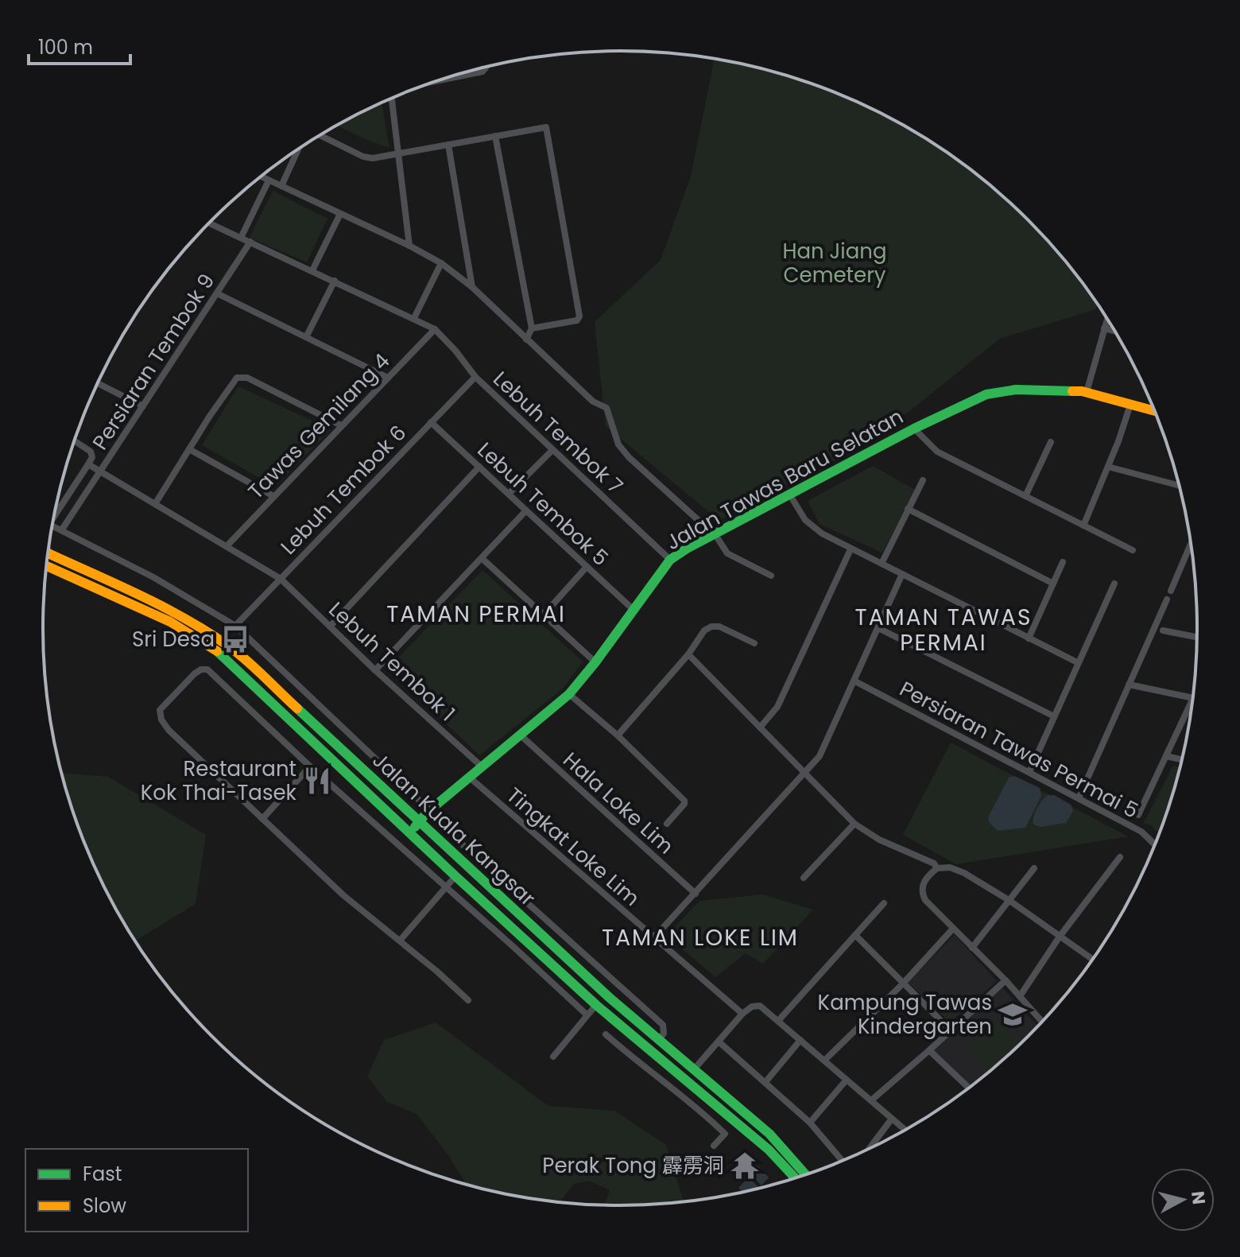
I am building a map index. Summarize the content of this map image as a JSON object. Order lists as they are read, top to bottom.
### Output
{
  "streets": {
    "main road": ["Jalan Tawas Baru Selatan", "Jalan Kuala Kangsar"],
    "street": [
      "Persiaran Tembok 9",
      "Tawas Gemilang 4",
      "Lebuh Tembok 7",
      "Lebuh Tembok 6",
      "Lebuh Tembok 5",
      "Lebuh Tembok 1",
      "Persiaran Tawas Permai 5",
      "Hala Loke Lim",
      "Tingkat Loke Lim"
    ]
  },
  "crossings": [
    ["Persiaran Tembok 9", "Lebuh Tembok 7"],
    ["Persiaran Tembok 9", "Lebuh Tembok 1"],
    ["Tawas Gemilang 4", "Lebuh Tembok 7"],
    ["Tawas Gemilang 4", "Lebuh Tembok 1"],
    ["Lebuh Tembok 7", "Jalan Tawas Baru Selatan"],
    ["Lebuh Tembok 7", "Lebuh Tembok 6"],
    ["Jalan Tawas Baru Selatan", "Lebuh Tembok 5"],
    ["Jalan Tawas Baru Selatan", "Lebuh Tembok 1"],
    ["Jalan Tawas Baru Selatan", "Hala Loke Lim"],
    ["Jalan Tawas Baru Selatan", "Jalan Kuala Kangsar"],
    ["Jalan Tawas Baru Selatan", "Tingkat Loke Lim"],
    ["Lebuh Tembok 6", "Lebuh Tembok 5"],
    ["Lebuh Tembok 6", "Lebuh Tembok 1"]
  ],
  "districts": ["TAMAN PERMAI", "TAMAN TAWAS PERMAI", "TAMAN LOKE LIM"],
  "parks": ["Han Jiang Cemetery"],
  "places": {
    "bus stop": ["Sri Desa"],
    "restaurant": ["Restaurant Kok Thai-Tasek"],
    "school or university": ["Kampung Tawas Kindergarten"],
    "temple": ["Perak Tong 霹雳洞"]
  },
  "legend": ["Fast", "Slow"],
  "scale_bar": "100 m",
  "north": "right"
}
